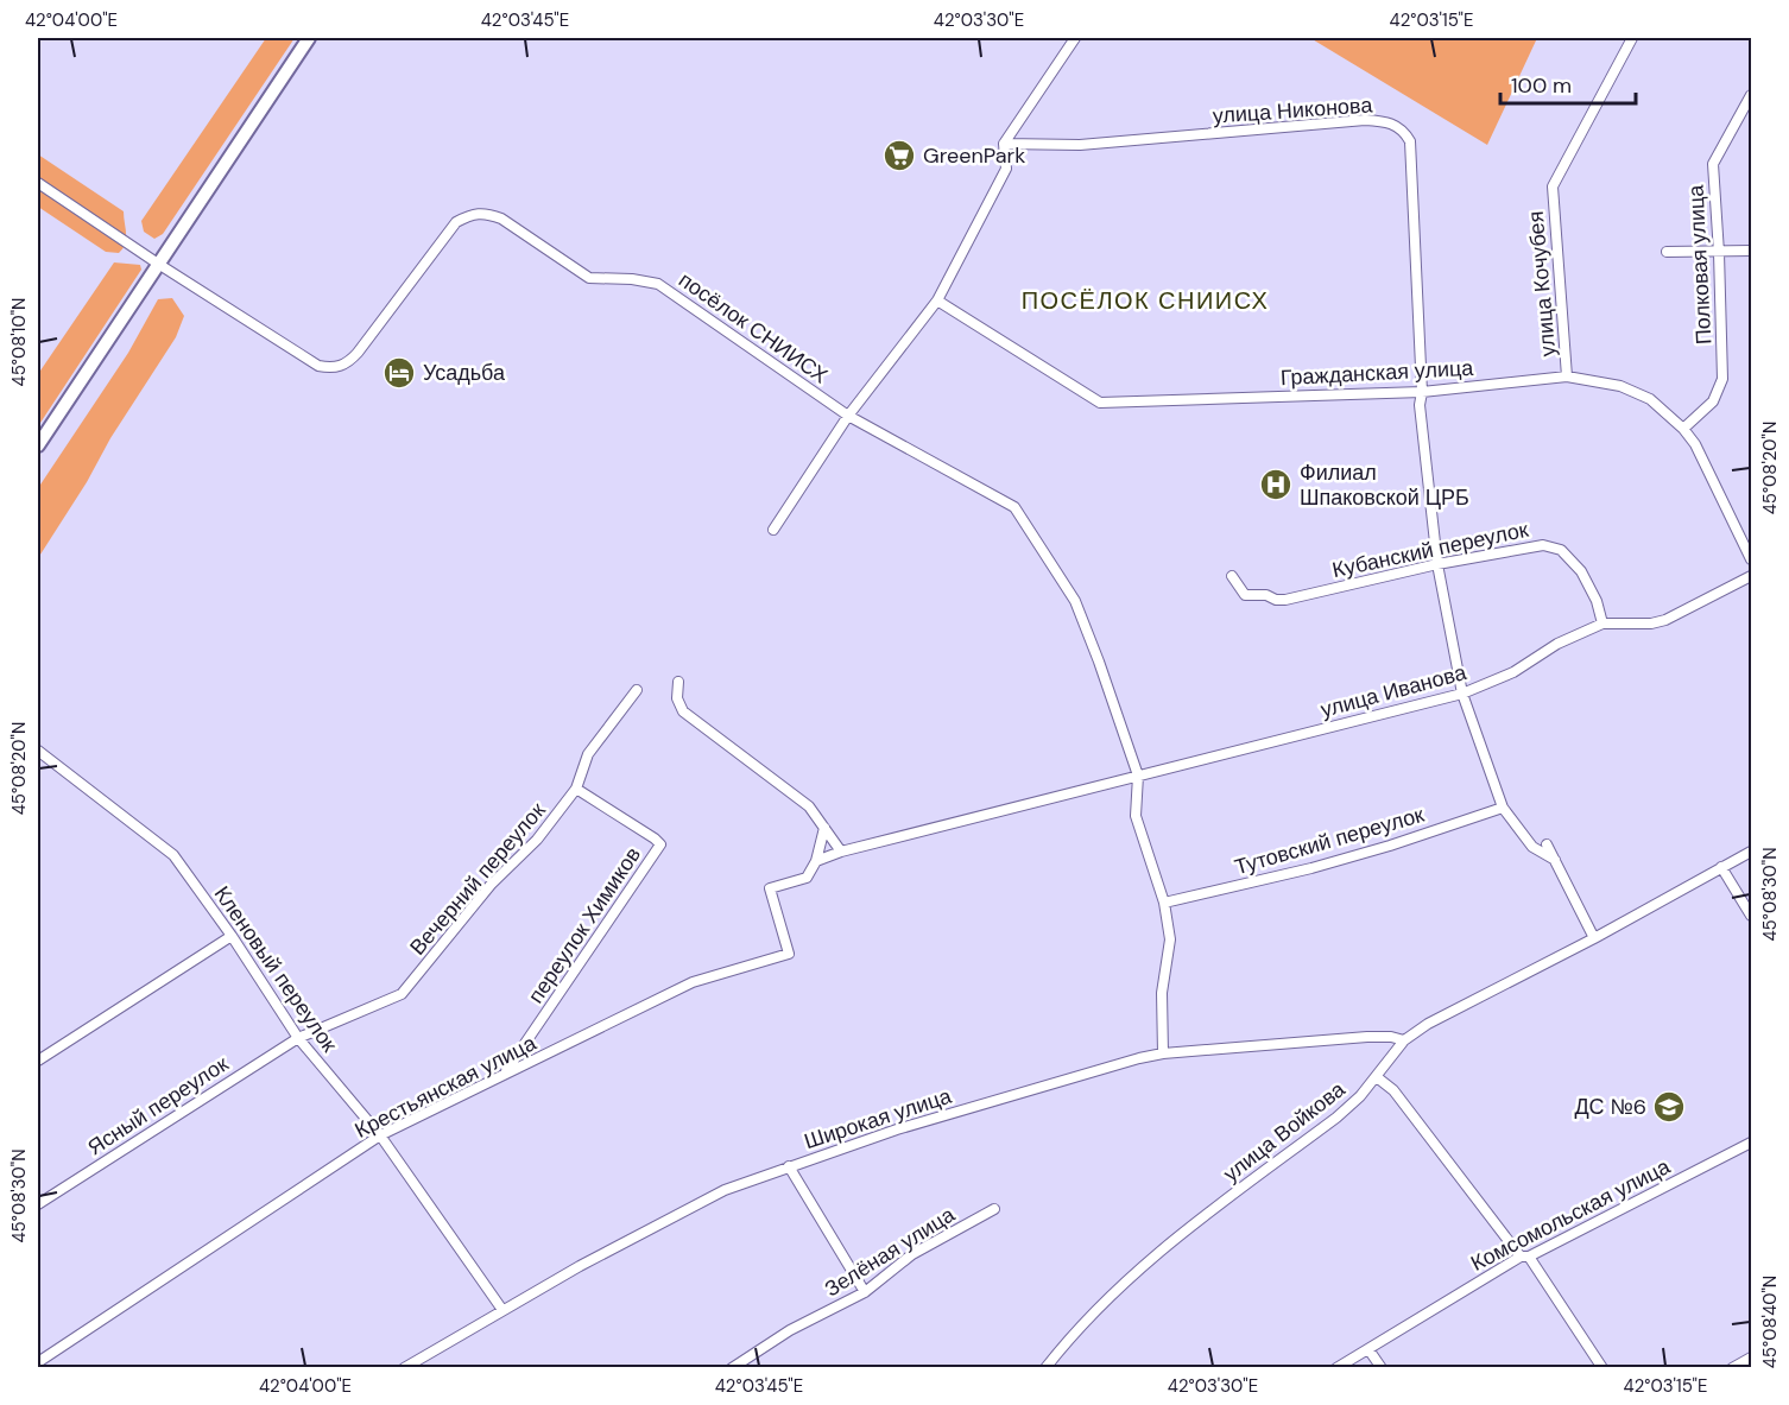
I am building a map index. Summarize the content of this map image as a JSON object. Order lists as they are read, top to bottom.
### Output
{
  "streets": {
    "street": [
      "улица Никонова",
      "Полковая улица",
      "улица Кочубея",
      "посёлок СНИИСХ",
      "Гражданская улица",
      "Кубанский переулок",
      "улица Иванова",
      "Тутовский переулок",
      "Вечерний переулок",
      "переулок Химиков",
      "Кленовый переулок",
      "Крестьянская улица",
      "Ясный переулок",
      "Широкая улица",
      "улица Войкова",
      "Комсомольская улица",
      "Зелёная улица"
    ]
  },
  "crossings": [
    ["улица Никонова", "Гражданская улица"],
    ["улица Никонова", "Кубанский переулок"],
    ["улица Никонова", "улица Иванова"],
    ["улица Никонова", "Тутовский переулок"],
    ["Полковая улица", "Гражданская улица"],
    ["улица Кочубея", "Гражданская улица"],
    ["посёлок СНИИСХ", "улица Иванова"],
    ["Кубанский переулок", "улица Иванова"],
    ["улица Иванова", "Крестьянская улица"],
    ["Вечерний переулок", "переулок Химиков"],
    ["Вечерний переулок", "Кленовый переулок"],
    ["Вечерний переулок", "Ясный переулок"],
    ["переулок Химиков", "Крестьянская улица"],
    ["Кленовый переулок", "Крестьянская улица"],
    ["Кленовый переулок", "Ясный переулок"],
    ["Кленовый переулок", "Широкая улица"],
    ["Широкая улица", "улица Войкова"]
  ],
  "districts": ["ПОСЁЛОК СНИИСХ"],
  "places": {
    "supermarket": ["GreenPark"],
    "hotel": ["Усадьба"],
    "hospital": ["Филиал Шпаковской ЦРБ"],
    "school or university": ["ДС №6"]
  },
  "scale_bar": "100 m",
  "coordinates": [
    "42°04'00\"E",
    "42°03'45\"E",
    "42°03'30\"E",
    "42°03'15\"E",
    "45°08'10\"N",
    "45°08'20\"N",
    "45°08'30\"N",
    "45°08'40\"N"
  ]
}
